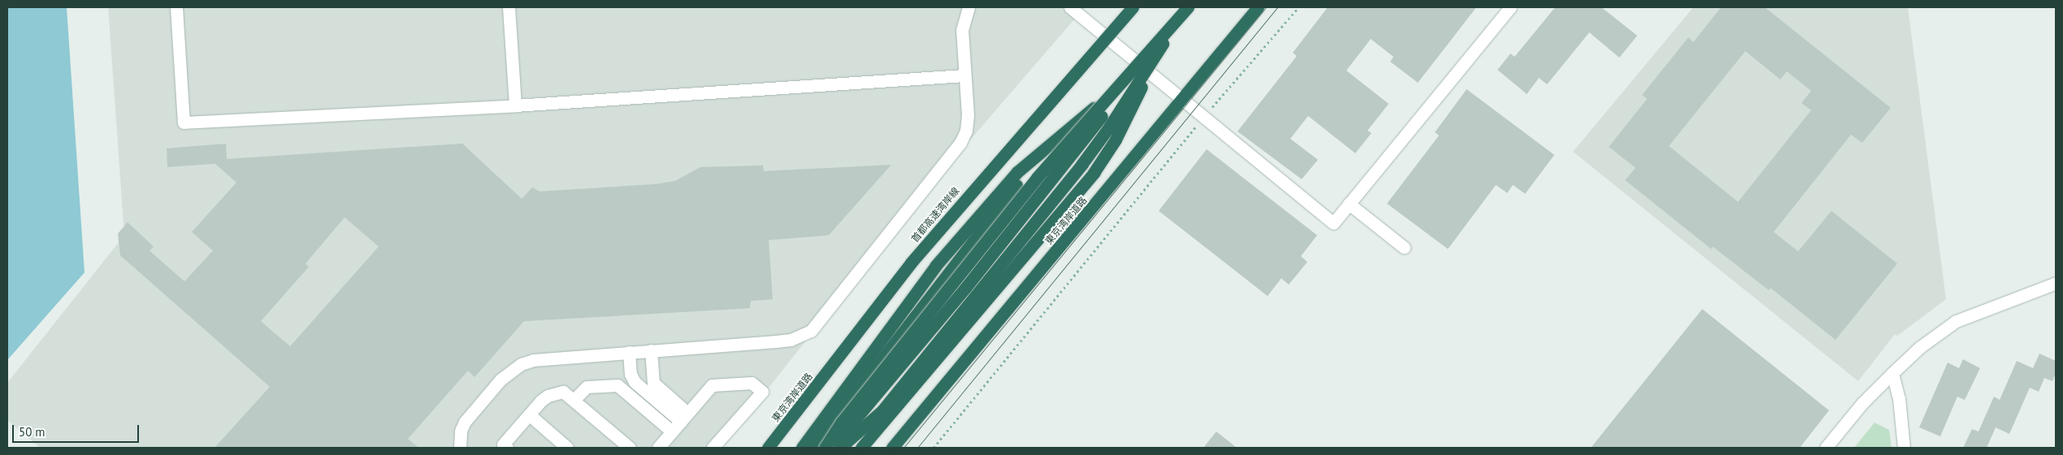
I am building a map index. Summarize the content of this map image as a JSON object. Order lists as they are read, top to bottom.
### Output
{
  "streets": {
    "highway": ["首都高速湾岸線", "東京湾岸道路"]
  },
  "crossings": [
    ["首都高速湾岸線", "東京湾岸道路"]
  ],
  "scale_bar": "50 m"
}
